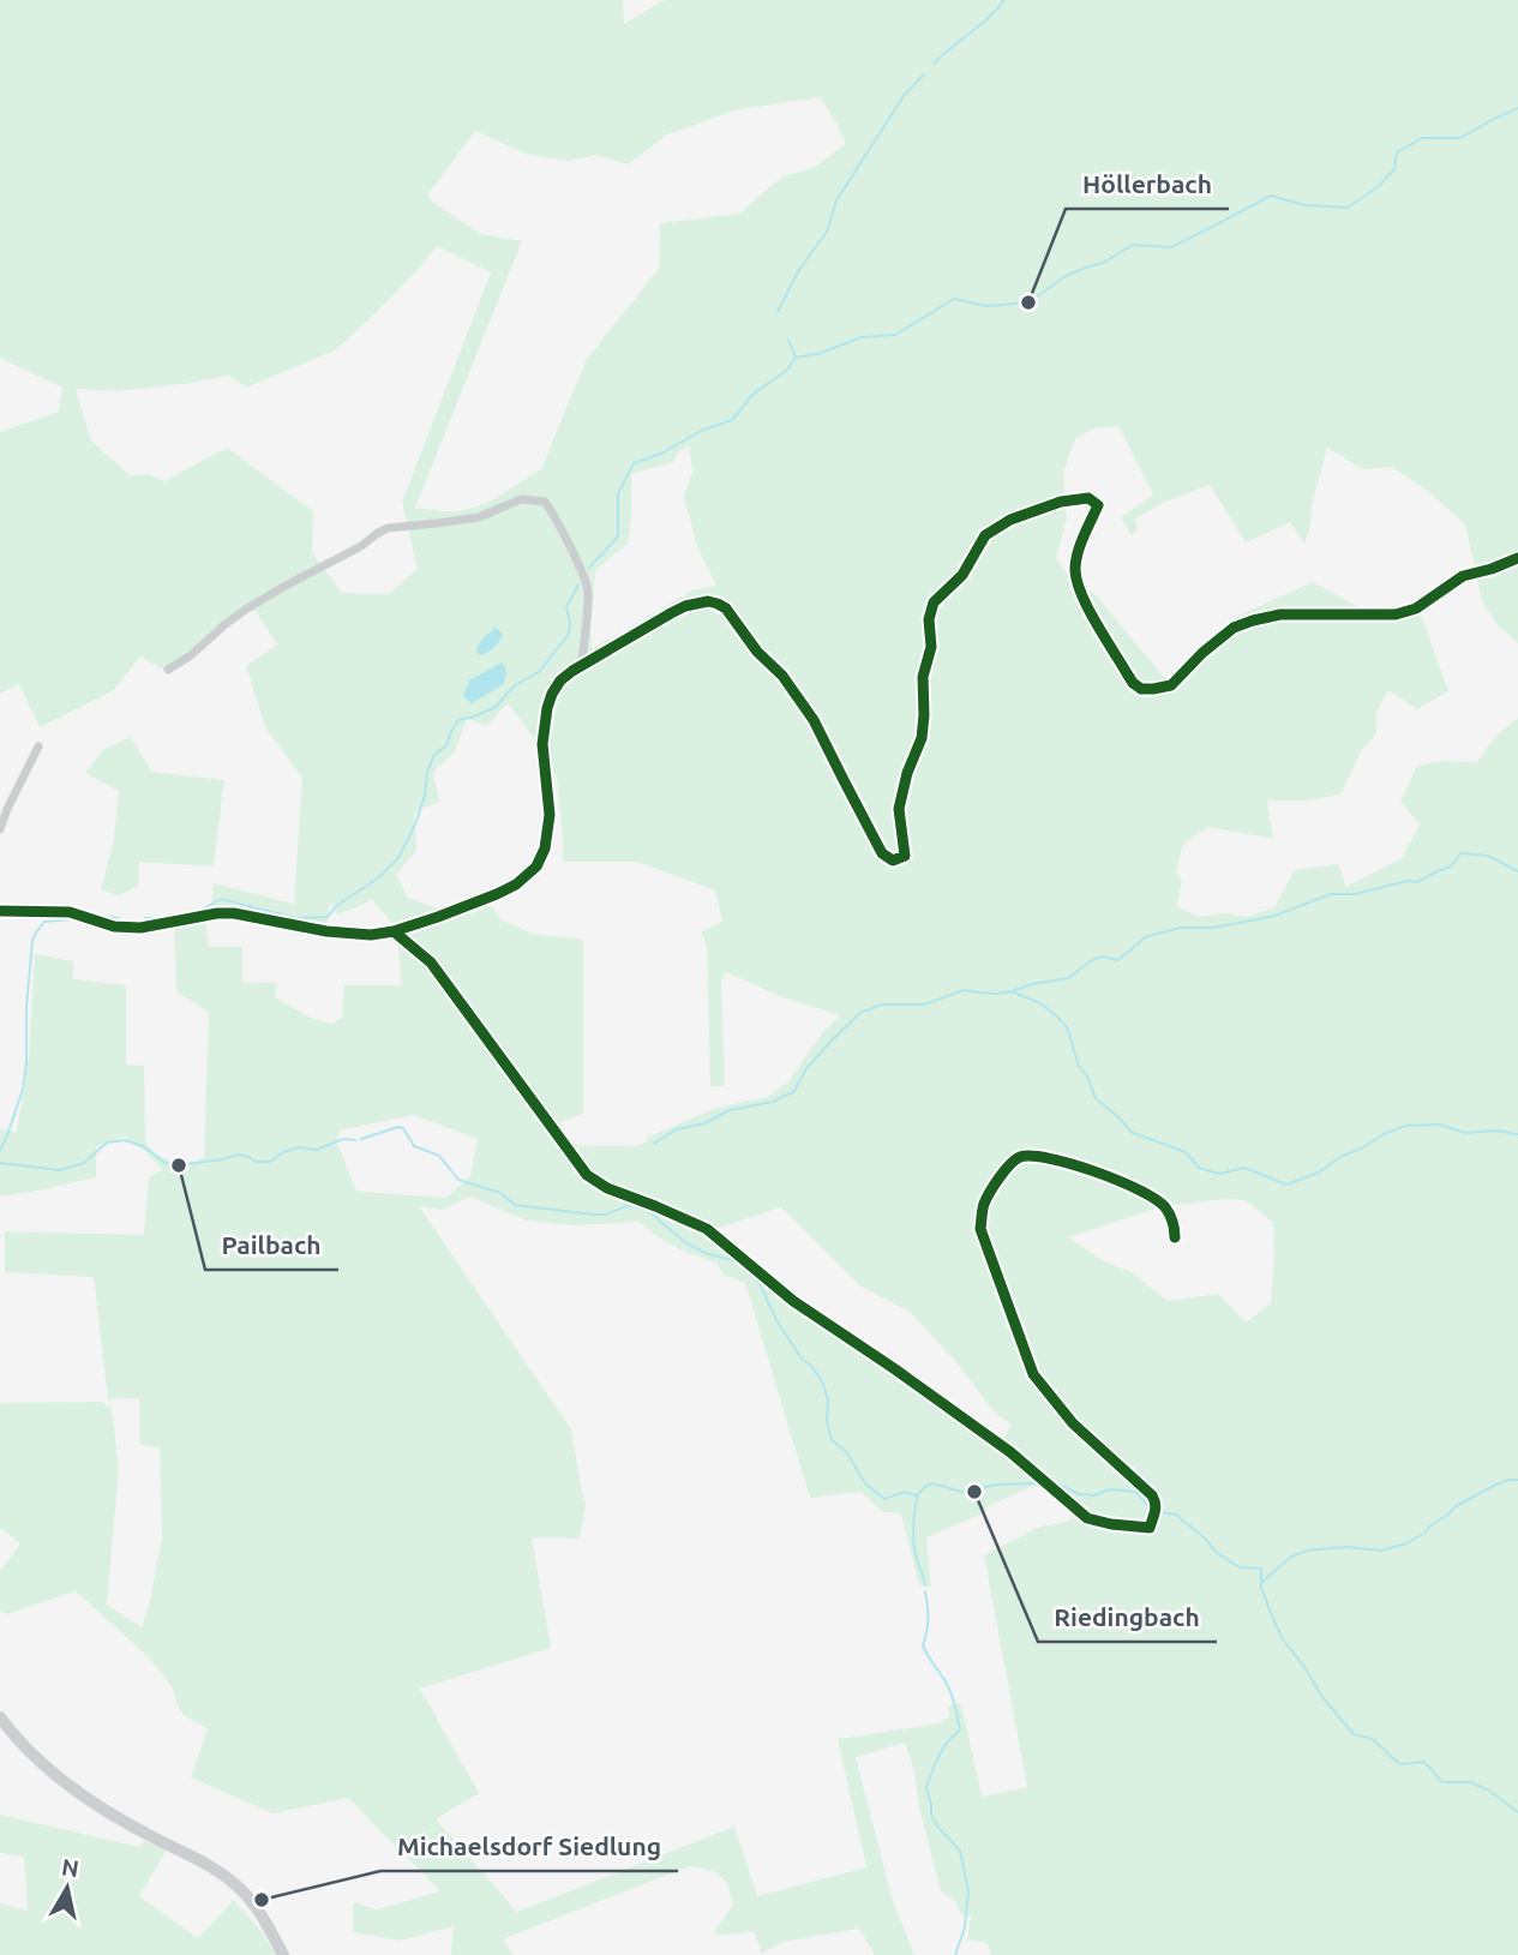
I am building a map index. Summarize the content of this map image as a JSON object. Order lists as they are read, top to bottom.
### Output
{
  "places": [
    "Höllerbach",
    "Pailbach",
    "Riedingbach",
    "Michaelsdorf Siedlung"
  ],
  "north": "top"
}
